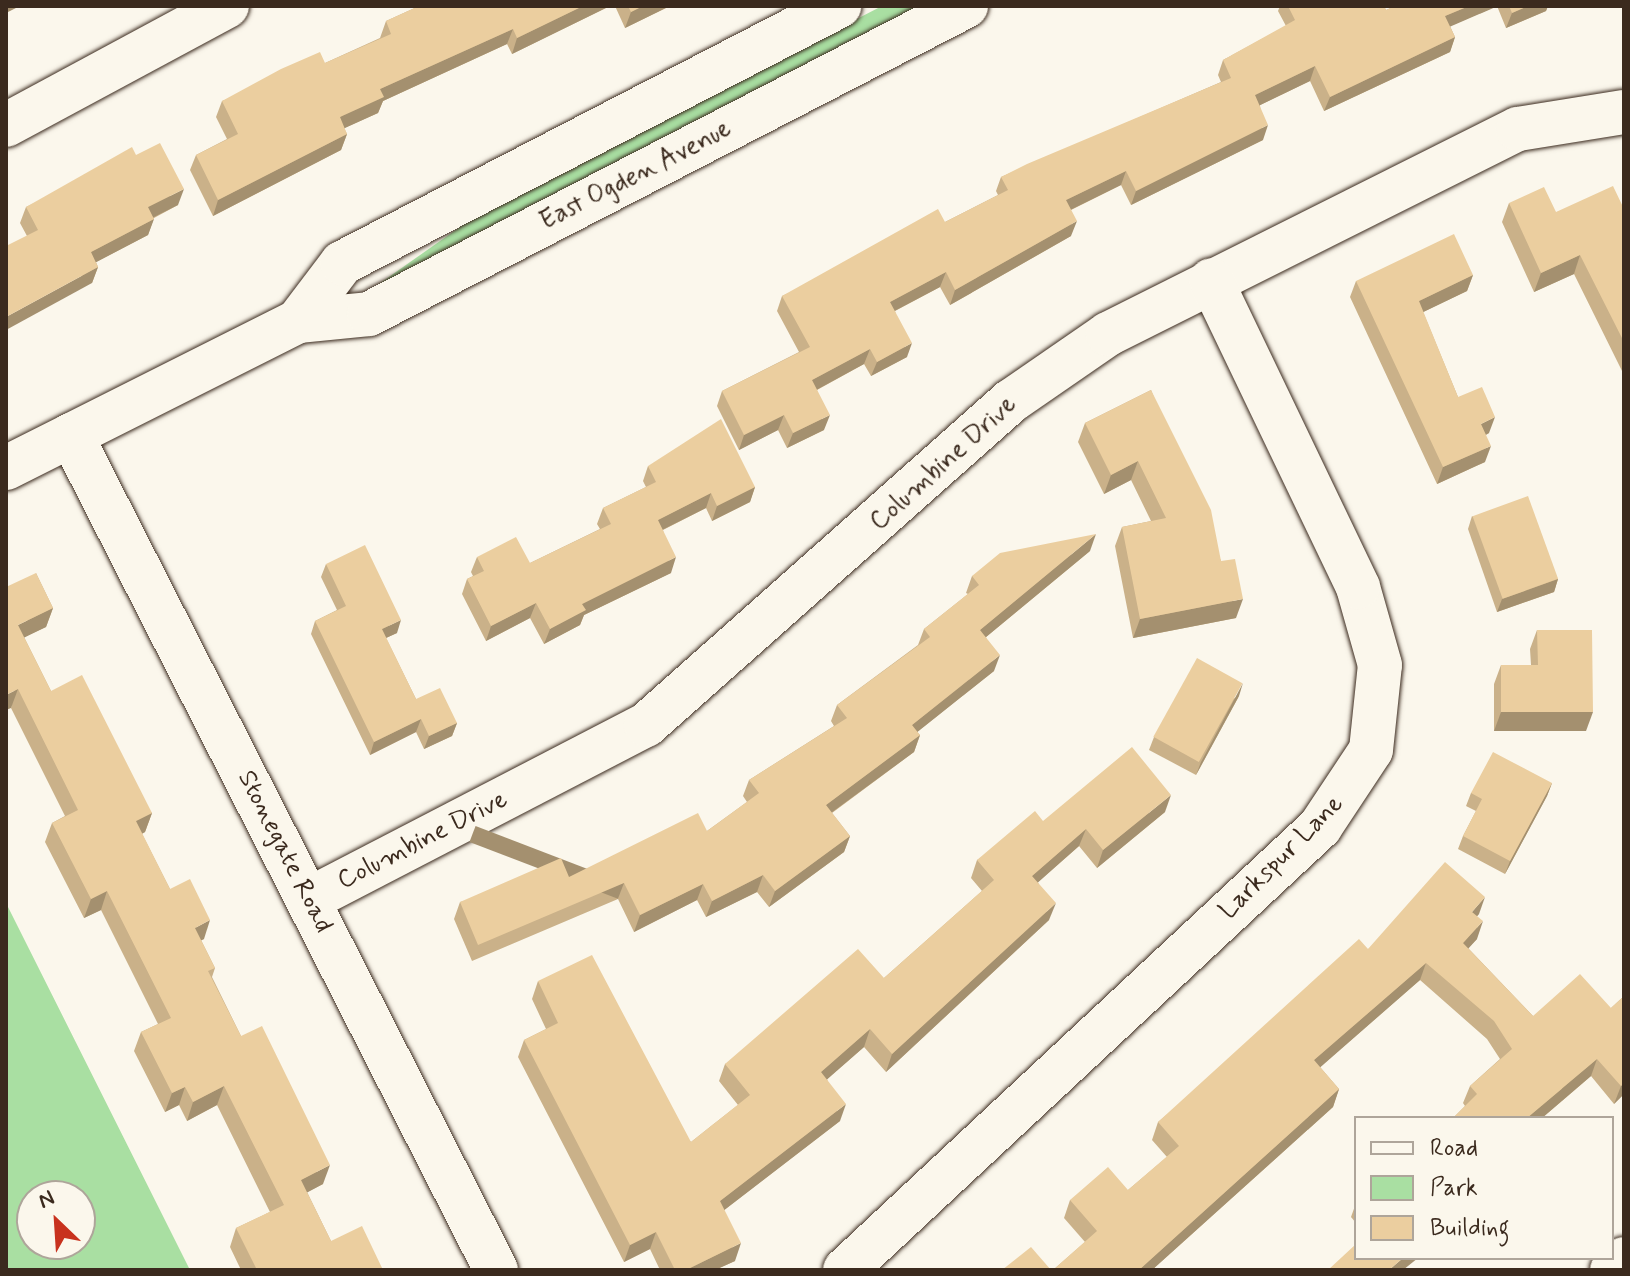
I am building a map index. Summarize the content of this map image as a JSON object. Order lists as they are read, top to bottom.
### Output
{
  "streets": {
    "street": [
      "East Ogden Avenue",
      "Columbine Drive",
      "Stonegate Road",
      "Larkspur Lane"
    ]
  },
  "crossings": [
    ["East Ogden Avenue", "Stonegate Road"],
    ["Columbine Drive", "Stonegate Road"],
    ["Columbine Drive", "Larkspur Lane"]
  ],
  "legend": ["Road", "Park", "Building"],
  "north": "top left"
}
